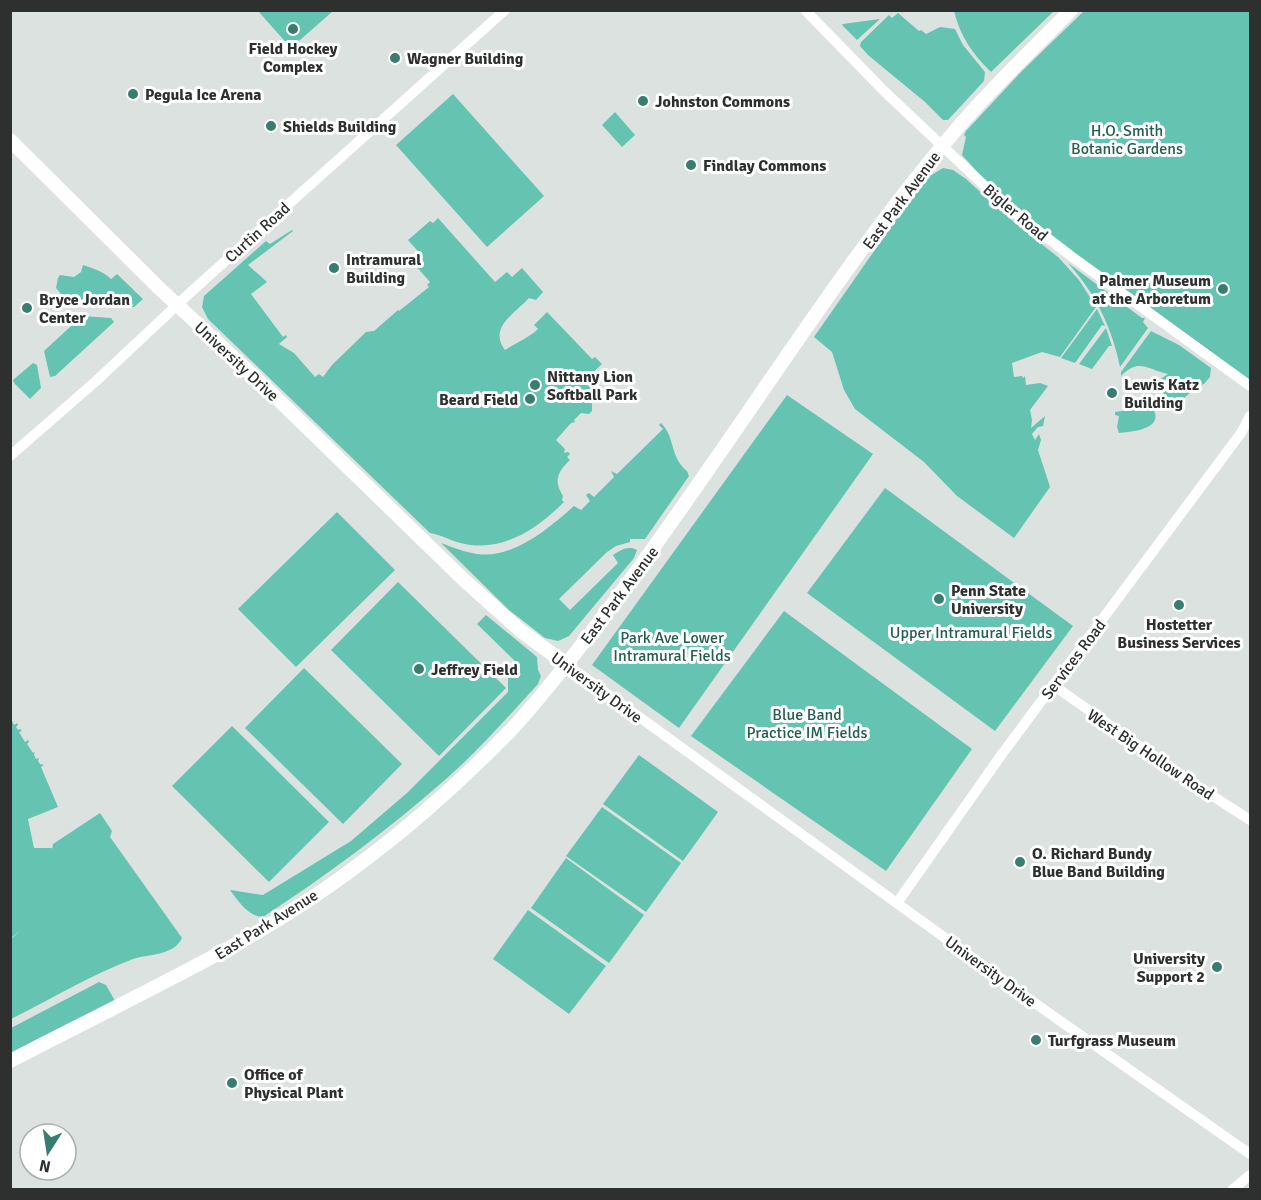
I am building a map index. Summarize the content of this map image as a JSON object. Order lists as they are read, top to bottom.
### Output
{
  "streets": {
    "main road": ["East Park Avenue", "University Drive"],
    "street": [
      "Bigler Road",
      "Curtin Road",
      "Services Road",
      "West Big Hollow Road"
    ]
  },
  "crossings": [
    ["East Park Avenue", "Bigler Road"],
    ["East Park Avenue", "University Drive"],
    ["Curtin Road", "University Drive"],
    ["University Drive", "Services Road"],
    ["Services Road", "West Big Hollow Road"]
  ],
  "parks": [
    "H.O. Smith Botanic Gardens",
    "Upper Intramural Fields",
    "Park Ave Lower Intramural Fields",
    "Blue Band Practice IM Fields"
  ],
  "places": [
    "Field Hockey Complex",
    "Wagner Building",
    "Pegula Ice Arena",
    "Johnston Commons",
    "Shields Building",
    "Findlay Commons",
    "Intramural Building",
    "Palmer Museum at the Arboretum",
    "Bryce Jordan Center",
    "Nittany Lion Softball Park",
    "Lewis Katz Building",
    "Beard Field",
    "Penn State University",
    "Hostetter Business Services",
    "Jeffrey Field",
    "O. Richard Bundy Blue Band Building",
    "University Support 2",
    "Turfgrass Museum",
    "Office of Physical Plant"
  ],
  "north": "bottom"
}
